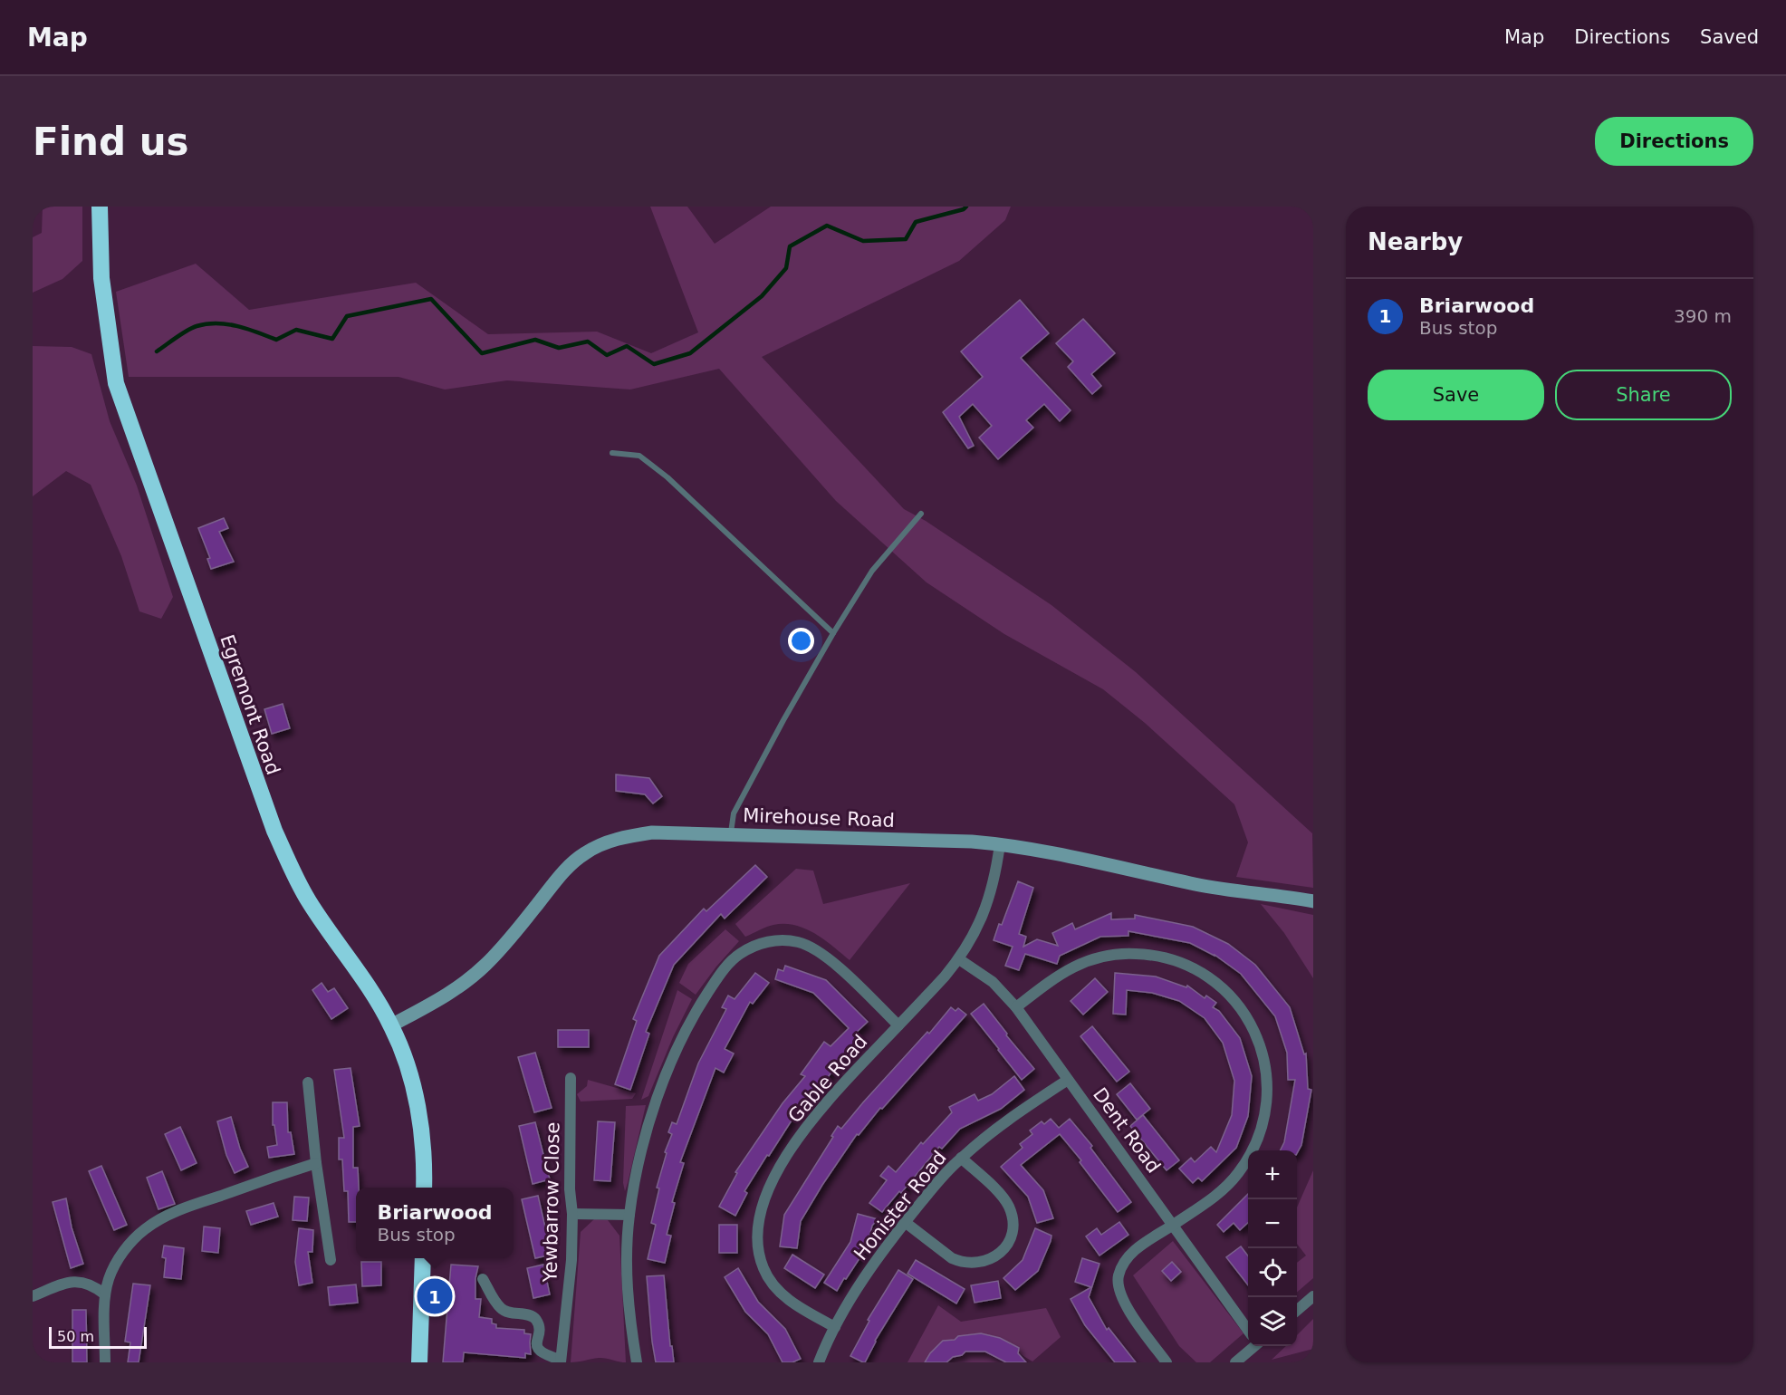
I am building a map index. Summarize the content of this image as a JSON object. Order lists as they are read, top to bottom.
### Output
{
  "streets": {
    "highway": ["Egremont Road"],
    "street": [
      "Mirehouse Road",
      "Gable Road",
      "Dent Road",
      "Yewbarrow Close",
      "Honister Road"
    ]
  },
  "crossings": [
    ["Egremont Road", "Mirehouse Road"],
    ["Mirehouse Road", "Gable Road"],
    ["Gable Road", "Dent Road"],
    ["Gable Road", "Honister Road"],
    ["Dent Road", "Honister Road"]
  ],
  "scale_bar": "50 m",
  "page": {
    "header": "Map",
    "nav": ["Map", "Directions", "Saved"],
    "buttons": [
      "Directions",
      ["Save", "Share"]
    ],
    "title": "Find us",
    "heading": "Nearby",
    "list": [
      {
        "mark": "1",
        "name": "Briarwood",
        "note": "Bus stop",
        "value": "390 m"
      }
    ],
    "map_buttons": ["+", "−"],
    "popup": ["Briarwood", "Bus stop"],
    "pins": "1",
    "scale": "50 m"
  }
}
